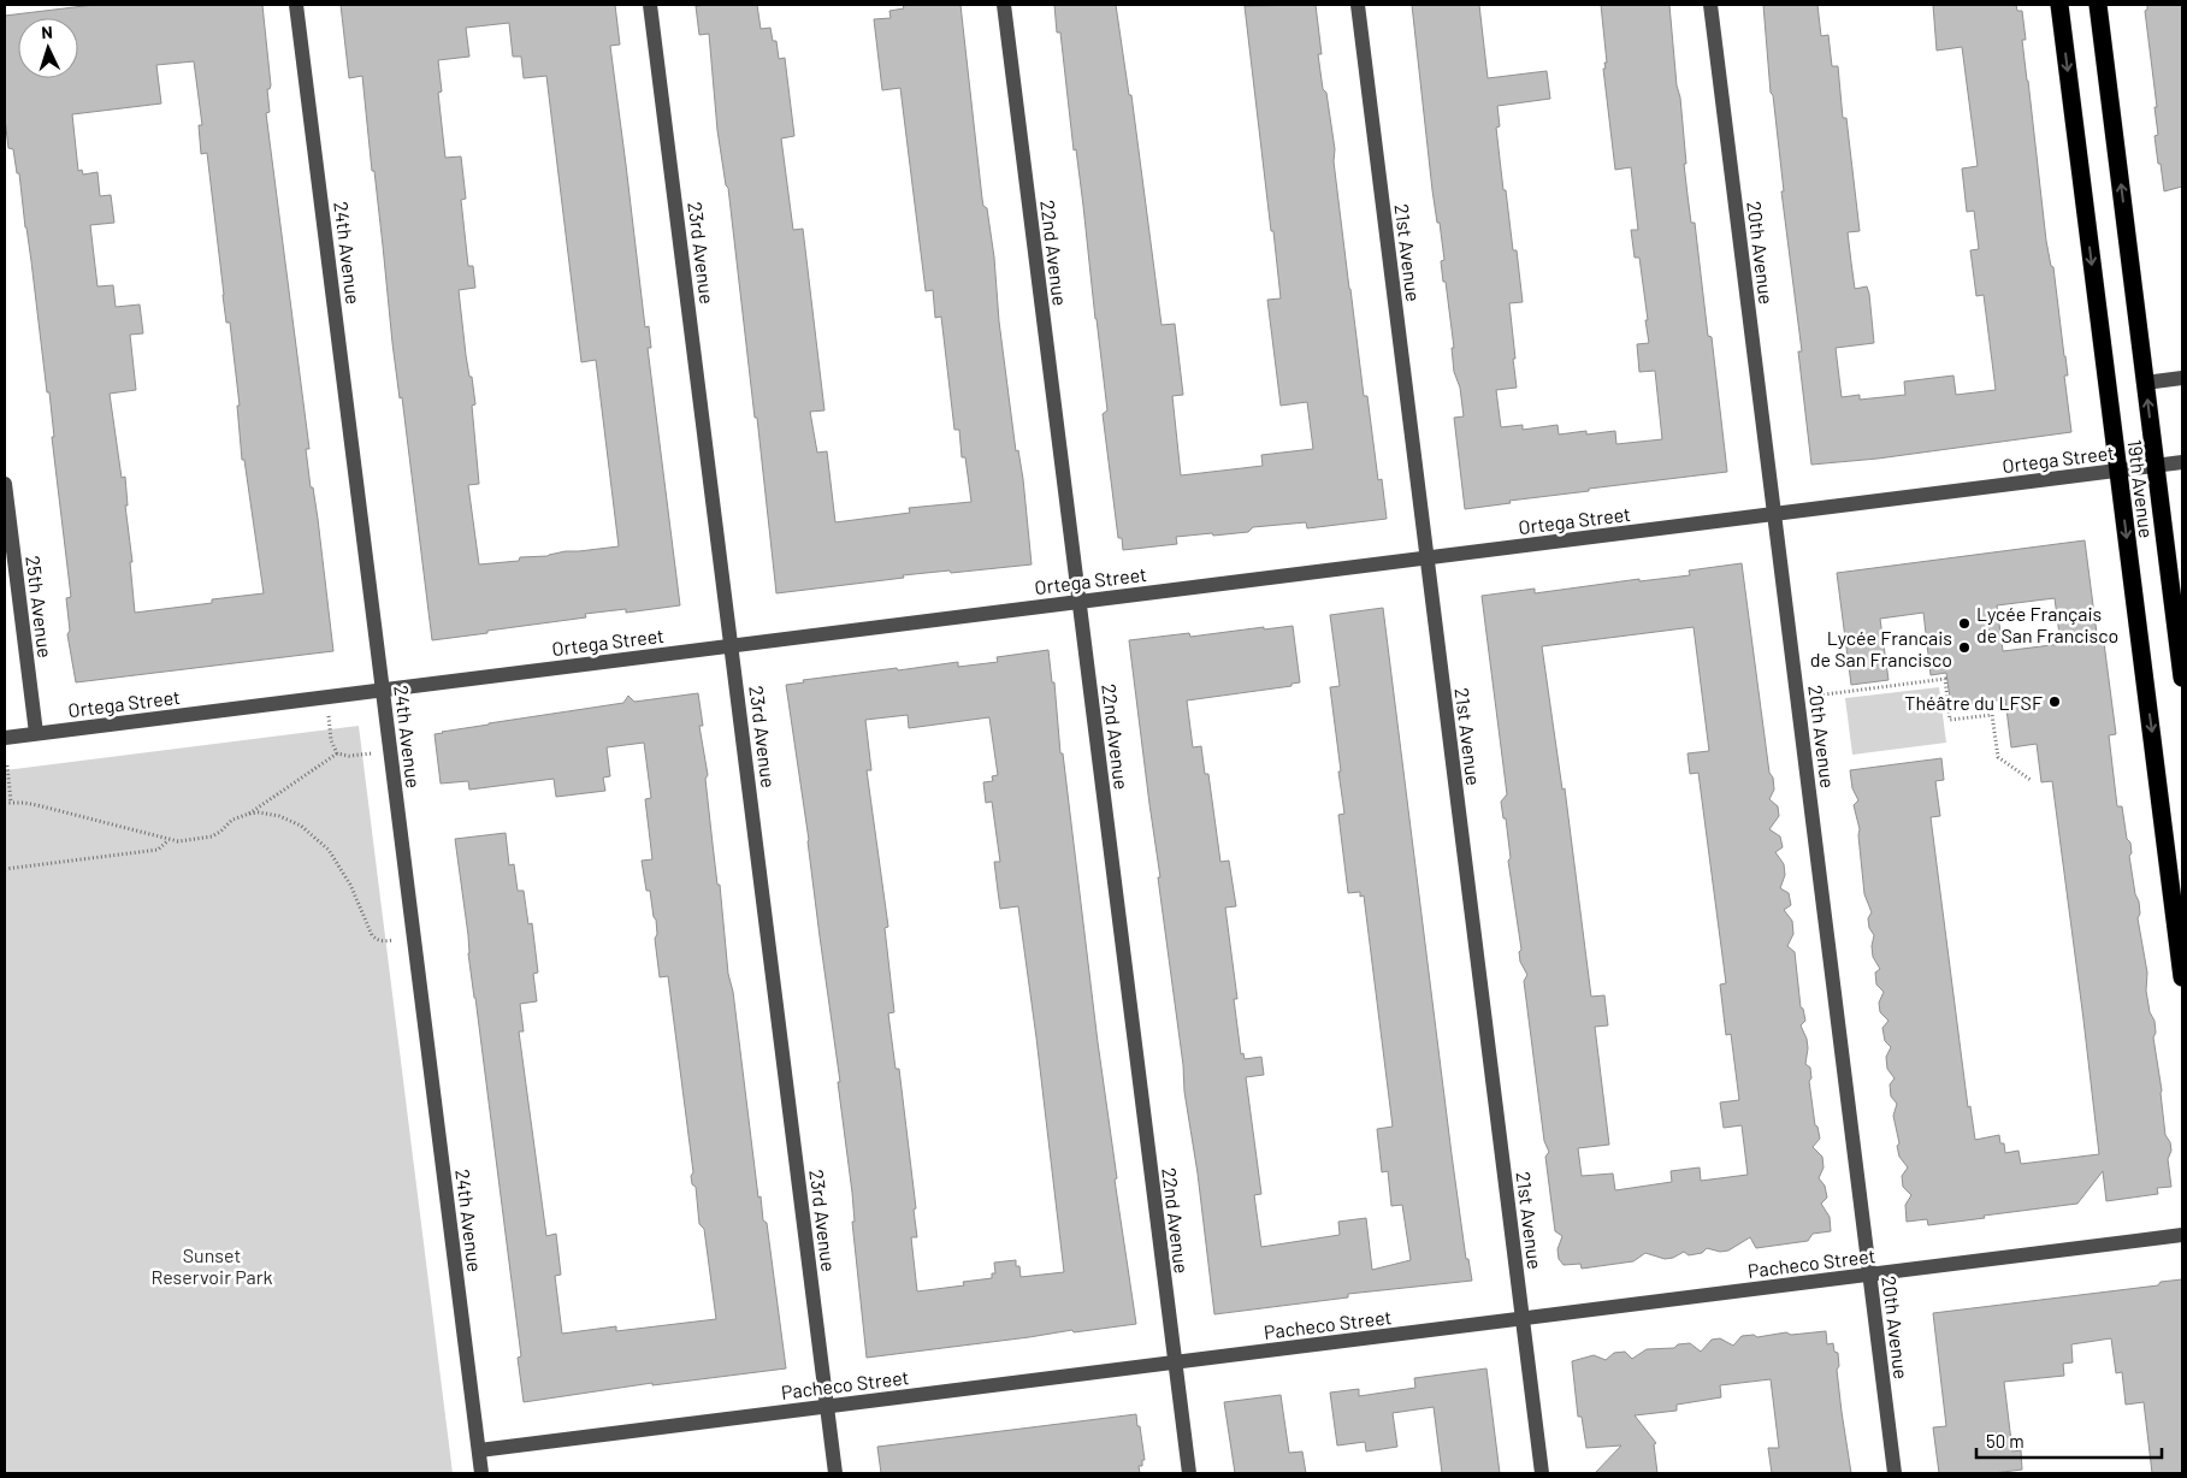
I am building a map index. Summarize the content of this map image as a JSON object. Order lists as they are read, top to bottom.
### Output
{
  "streets": {
    "highway": ["19th Avenue"],
    "street": [
      "24th Avenue",
      "23rd Avenue",
      "22nd Avenue",
      "21st Avenue",
      "20th Avenue",
      "Ortega Street",
      "25th Avenue",
      "Pacheco Street"
    ]
  },
  "crossings": [
    ["24th Avenue", "Ortega Street"],
    ["24th Avenue", "Pacheco Street"],
    ["23rd Avenue", "Ortega Street"],
    ["23rd Avenue", "Pacheco Street"],
    ["22nd Avenue", "Ortega Street"],
    ["22nd Avenue", "Pacheco Street"],
    ["21st Avenue", "Ortega Street"],
    ["21st Avenue", "Pacheco Street"],
    ["20th Avenue", "Ortega Street"],
    ["20th Avenue", "Pacheco Street"],
    ["Ortega Street", "19th Avenue"],
    ["Ortega Street", "25th Avenue"]
  ],
  "parks": ["Sunset Reservoir Park"],
  "places": ["Lycée Français de San Francisco", "Lycée Francais de San Francisco", "Théâtre du LFSF"],
  "scale_bar": "50 m",
  "north": "top"
}
